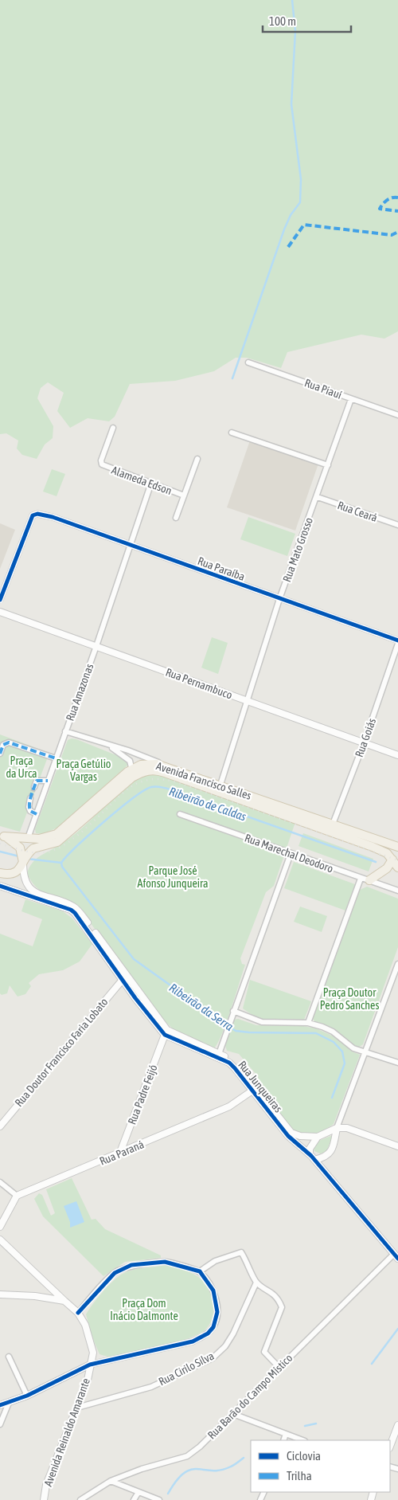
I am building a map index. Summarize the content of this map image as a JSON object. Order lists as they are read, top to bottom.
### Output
{
  "streets": {
    "main road": ["Avenida Francisco Salles"],
    "street": [
      "Rua Piauí",
      "Alameda Edson",
      "Rua Ceará",
      "Rua Mato Grosso",
      "Rua Paraíba",
      "Rua Pernambuco",
      "Rua Amazonas",
      "Rua Goiás",
      "Rua Marechal Deodoro",
      "Rua Doutor Francisco Faria Lobato",
      "Rua Junqueiras",
      "Rua Padre Feijó",
      "Rua Paraná",
      "Rua Cirilo Silva",
      "Rua Barão do Campo Místico",
      "Avenida Reinaldo Amarante"
    ]
  },
  "crossings": [
    ["Rua Piauí", "Rua Mato Grosso"],
    ["Alameda Edson", "Rua Amazonas"],
    ["Rua Ceará", "Rua Mato Grosso"],
    ["Rua Mato Grosso", "Rua Paraíba"],
    ["Rua Mato Grosso", "Rua Pernambuco"],
    ["Rua Mato Grosso", "Avenida Francisco Salles"],
    ["Rua Paraíba", "Rua Amazonas"],
    ["Rua Paraíba", "Rua Goiás"],
    ["Rua Pernambuco", "Rua Amazonas"],
    ["Rua Pernambuco", "Rua Goiás"],
    ["Rua Amazonas", "Avenida Francisco Salles"],
    ["Rua Goiás", "Avenida Francisco Salles"],
    ["Avenida Francisco Salles", "Rua Junqueiras"],
    ["Rua Doutor Francisco Faria Lobato", "Rua Junqueiras"],
    ["Rua Junqueiras", "Rua Padre Feijó"],
    ["Rua Junqueiras", "Rua Paraná"],
    ["Rua Junqueiras", "Rua Barão do Campo Místico"],
    ["Rua Padre Feijó", "Rua Paraná"],
    ["Rua Cirilo Silva", "Avenida Reinaldo Amarante"]
  ],
  "water": ["Ribeirão de Caldas", "Ribeirão da Serra"],
  "parks": [
    "Praça da Urca",
    "Praça Getúlio Vargas",
    "Parque José Afonso Junqueira",
    "Praça Doutor Pedro Sanches",
    "Praça Dom Inácio Dalmonte"
  ],
  "legend": ["Ciclovia", "Trilha"],
  "scale_bar": "100 m"
}
